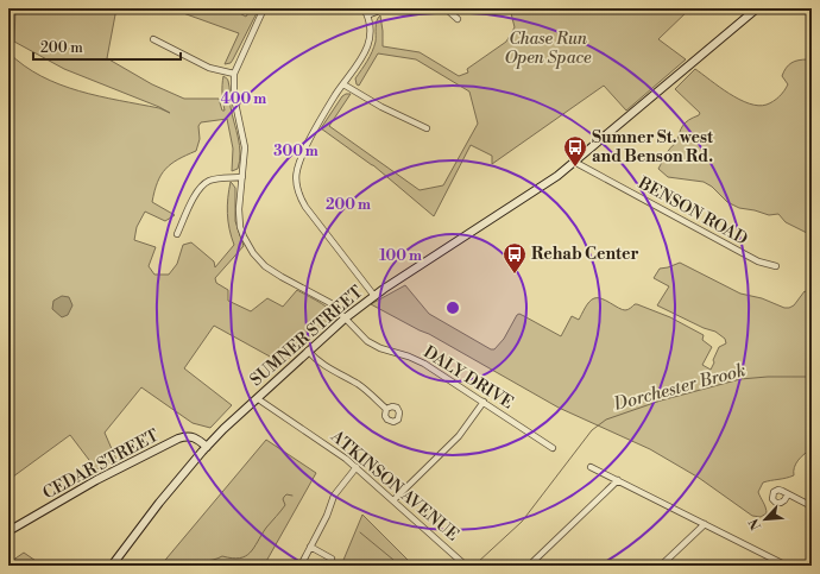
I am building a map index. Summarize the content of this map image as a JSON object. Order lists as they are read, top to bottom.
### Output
{
  "streets": {
    "main road": ["SUMNER STREET", "CEDAR STREET"],
    "street": ["BENSON ROAD", "DALY DRIVE", "ATKINSON AVENUE"]
  },
  "crossings": [
    ["BENSON ROAD", "SUMNER STREET"],
    ["SUMNER STREET", "DALY DRIVE"],
    ["SUMNER STREET", "CEDAR STREET"],
    ["SUMNER STREET", "ATKINSON AVENUE"]
  ],
  "water": ["Dorchester Brook"],
  "parks": ["Chase Run Open Space"],
  "places": {
    "bus stop": ["Sumner St. west and Benson Rd.", "Rehab Center"]
  },
  "scale_bar": "200 m",
  "north": "bottom left",
  "rings": [
    "400 m",
    "300 m",
    "200 m",
    "100 m"
  ]
}
